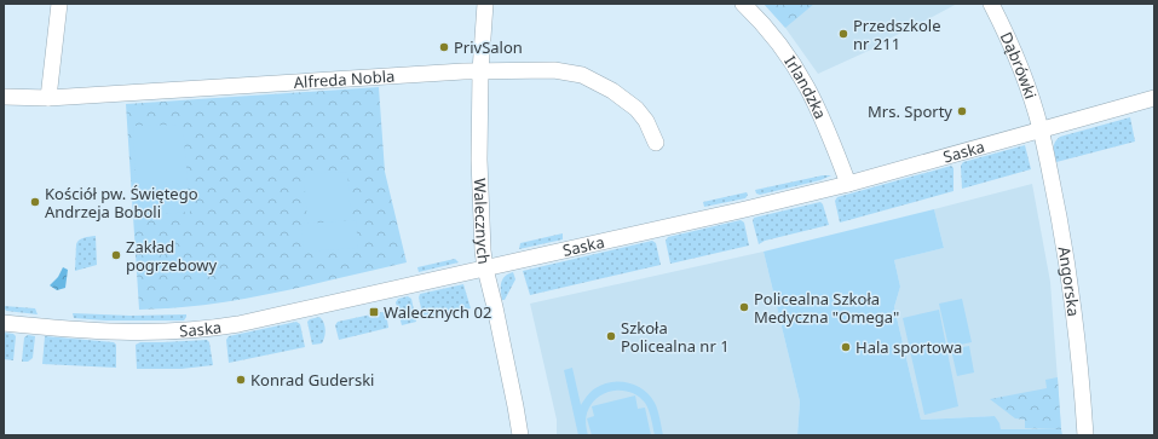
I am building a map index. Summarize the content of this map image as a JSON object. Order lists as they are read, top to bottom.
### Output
{
  "streets": {
    "street": [
      "Dąbrówki",
      "Alfreda Nobla",
      "Irlandzka",
      "Saska",
      "Walecznych",
      "Angorska"
    ]
  },
  "crossings": [
    ["Dąbrówki", "Saska"],
    ["Dąbrówki", "Angorska"],
    ["Alfreda Nobla", "Walecznych"],
    ["Irlandzka", "Saska"],
    ["Saska", "Walecznych"],
    ["Saska", "Angorska"]
  ],
  "places": {
    "other": [
      "Przedszkole nr 211",
      "PrivSalon",
      "Mrs. Sporty",
      "Kościół pw. Świętego Andrzeja Boboli",
      "Zakład pogrzebowy",
      "Policealna Szkoła Medyczna \"Omega\"",
      "Szkoła Policealna nr 1",
      "Hala sportowa",
      "Konrad Guderski"
    ],
    "transit": ["Walecznych 02"]
  }
}
